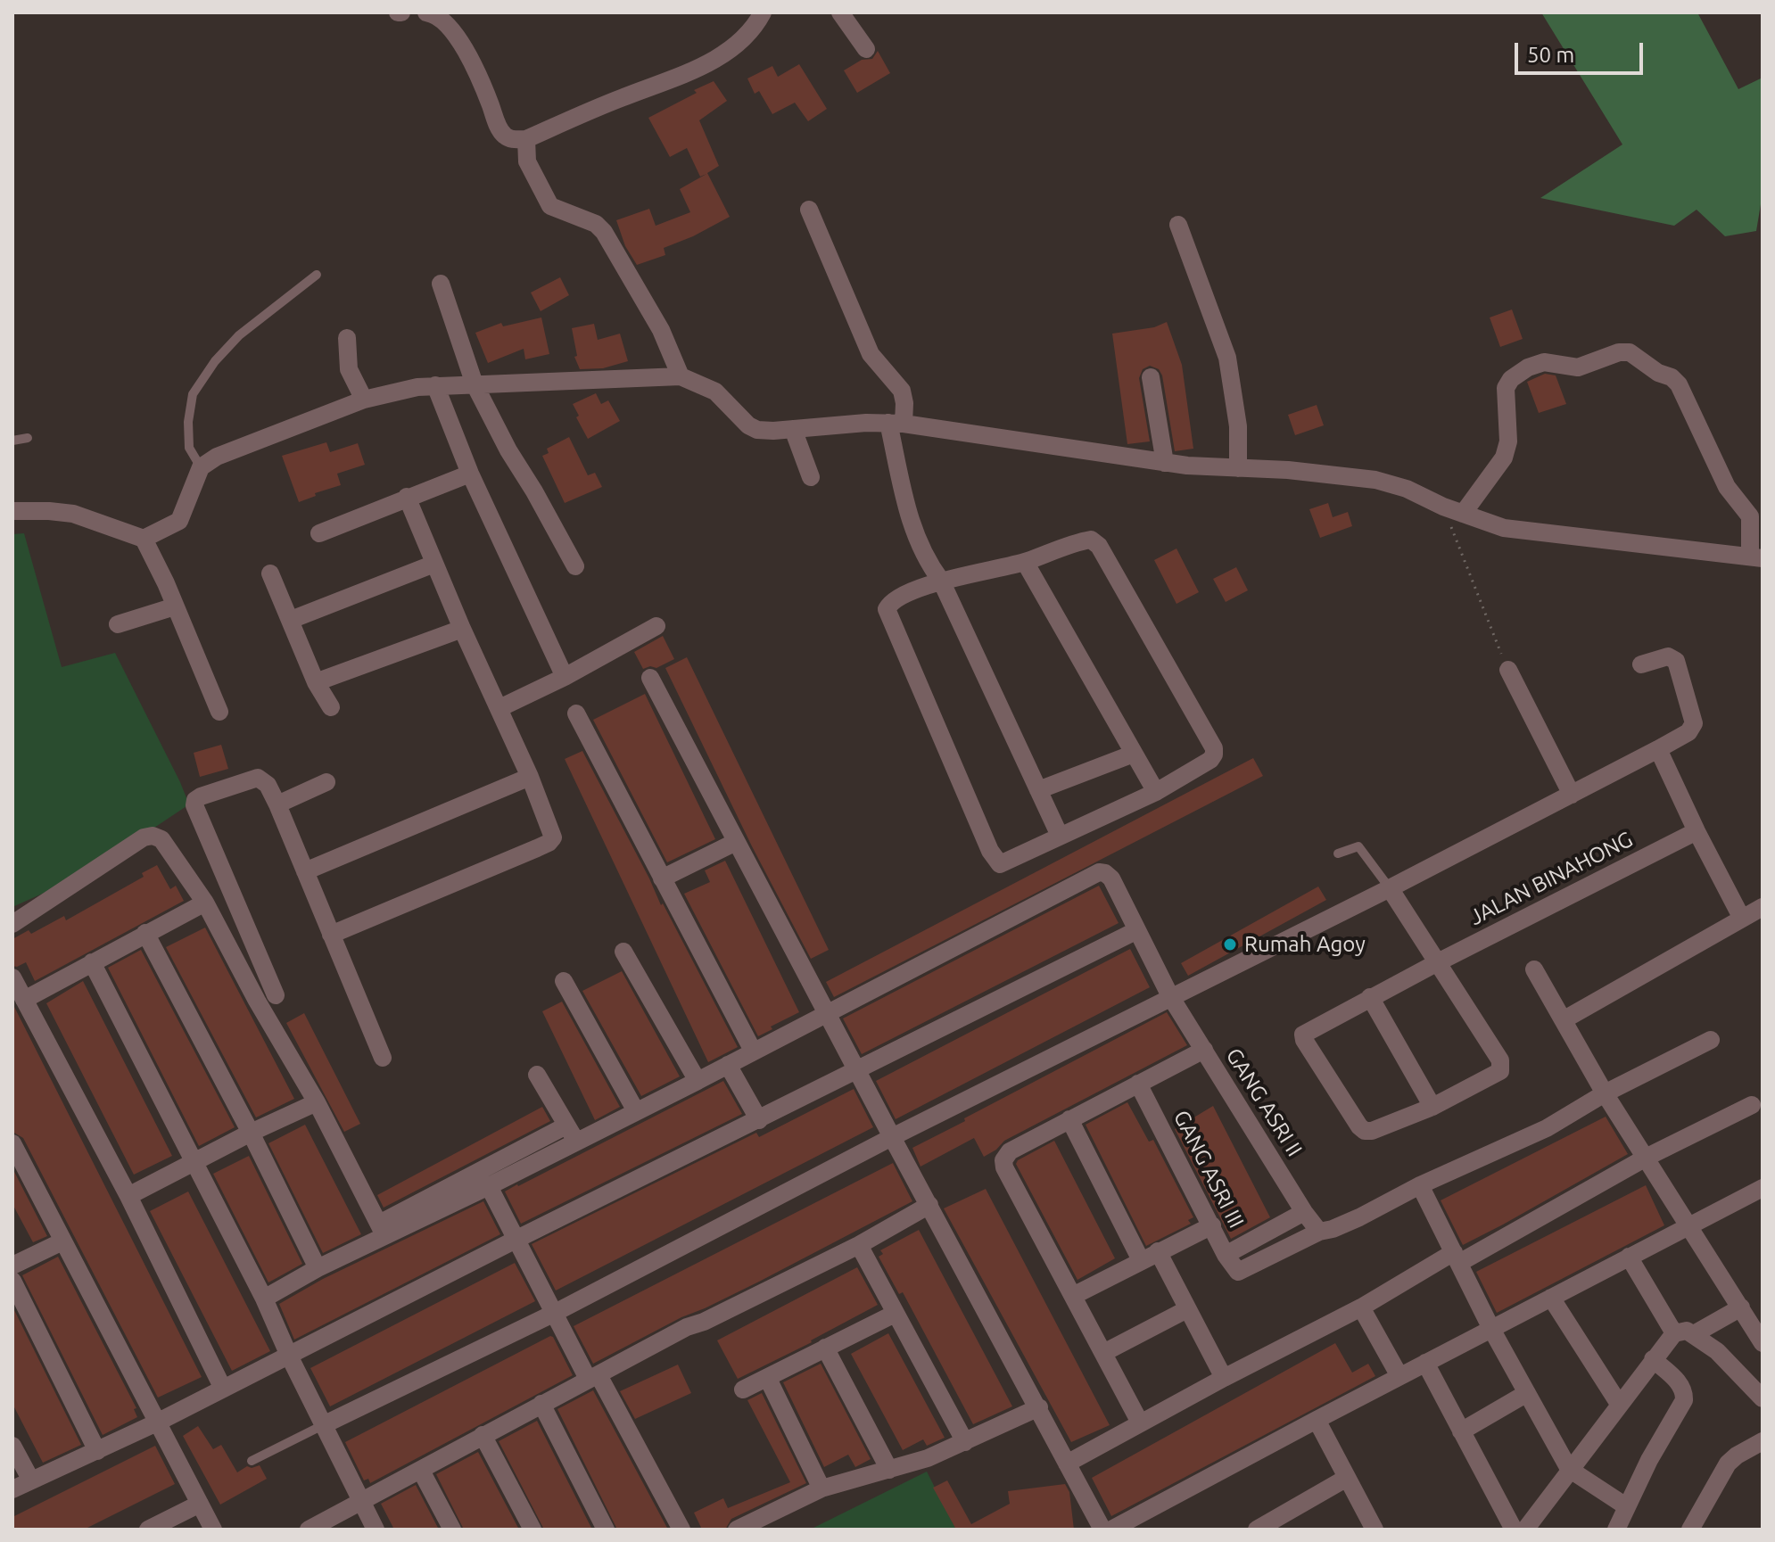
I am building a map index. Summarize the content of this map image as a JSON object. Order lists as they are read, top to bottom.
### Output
{
  "streets": {
    "street": ["JALAN BINAHONG", "GANG ASRI II", "GANG ASRI III"]
  },
  "crossings": [
    ["GANG ASRI II", "GANG ASRI III"]
  ],
  "places": ["Rumah Agoy"],
  "scale_bar": "50 m"
}
